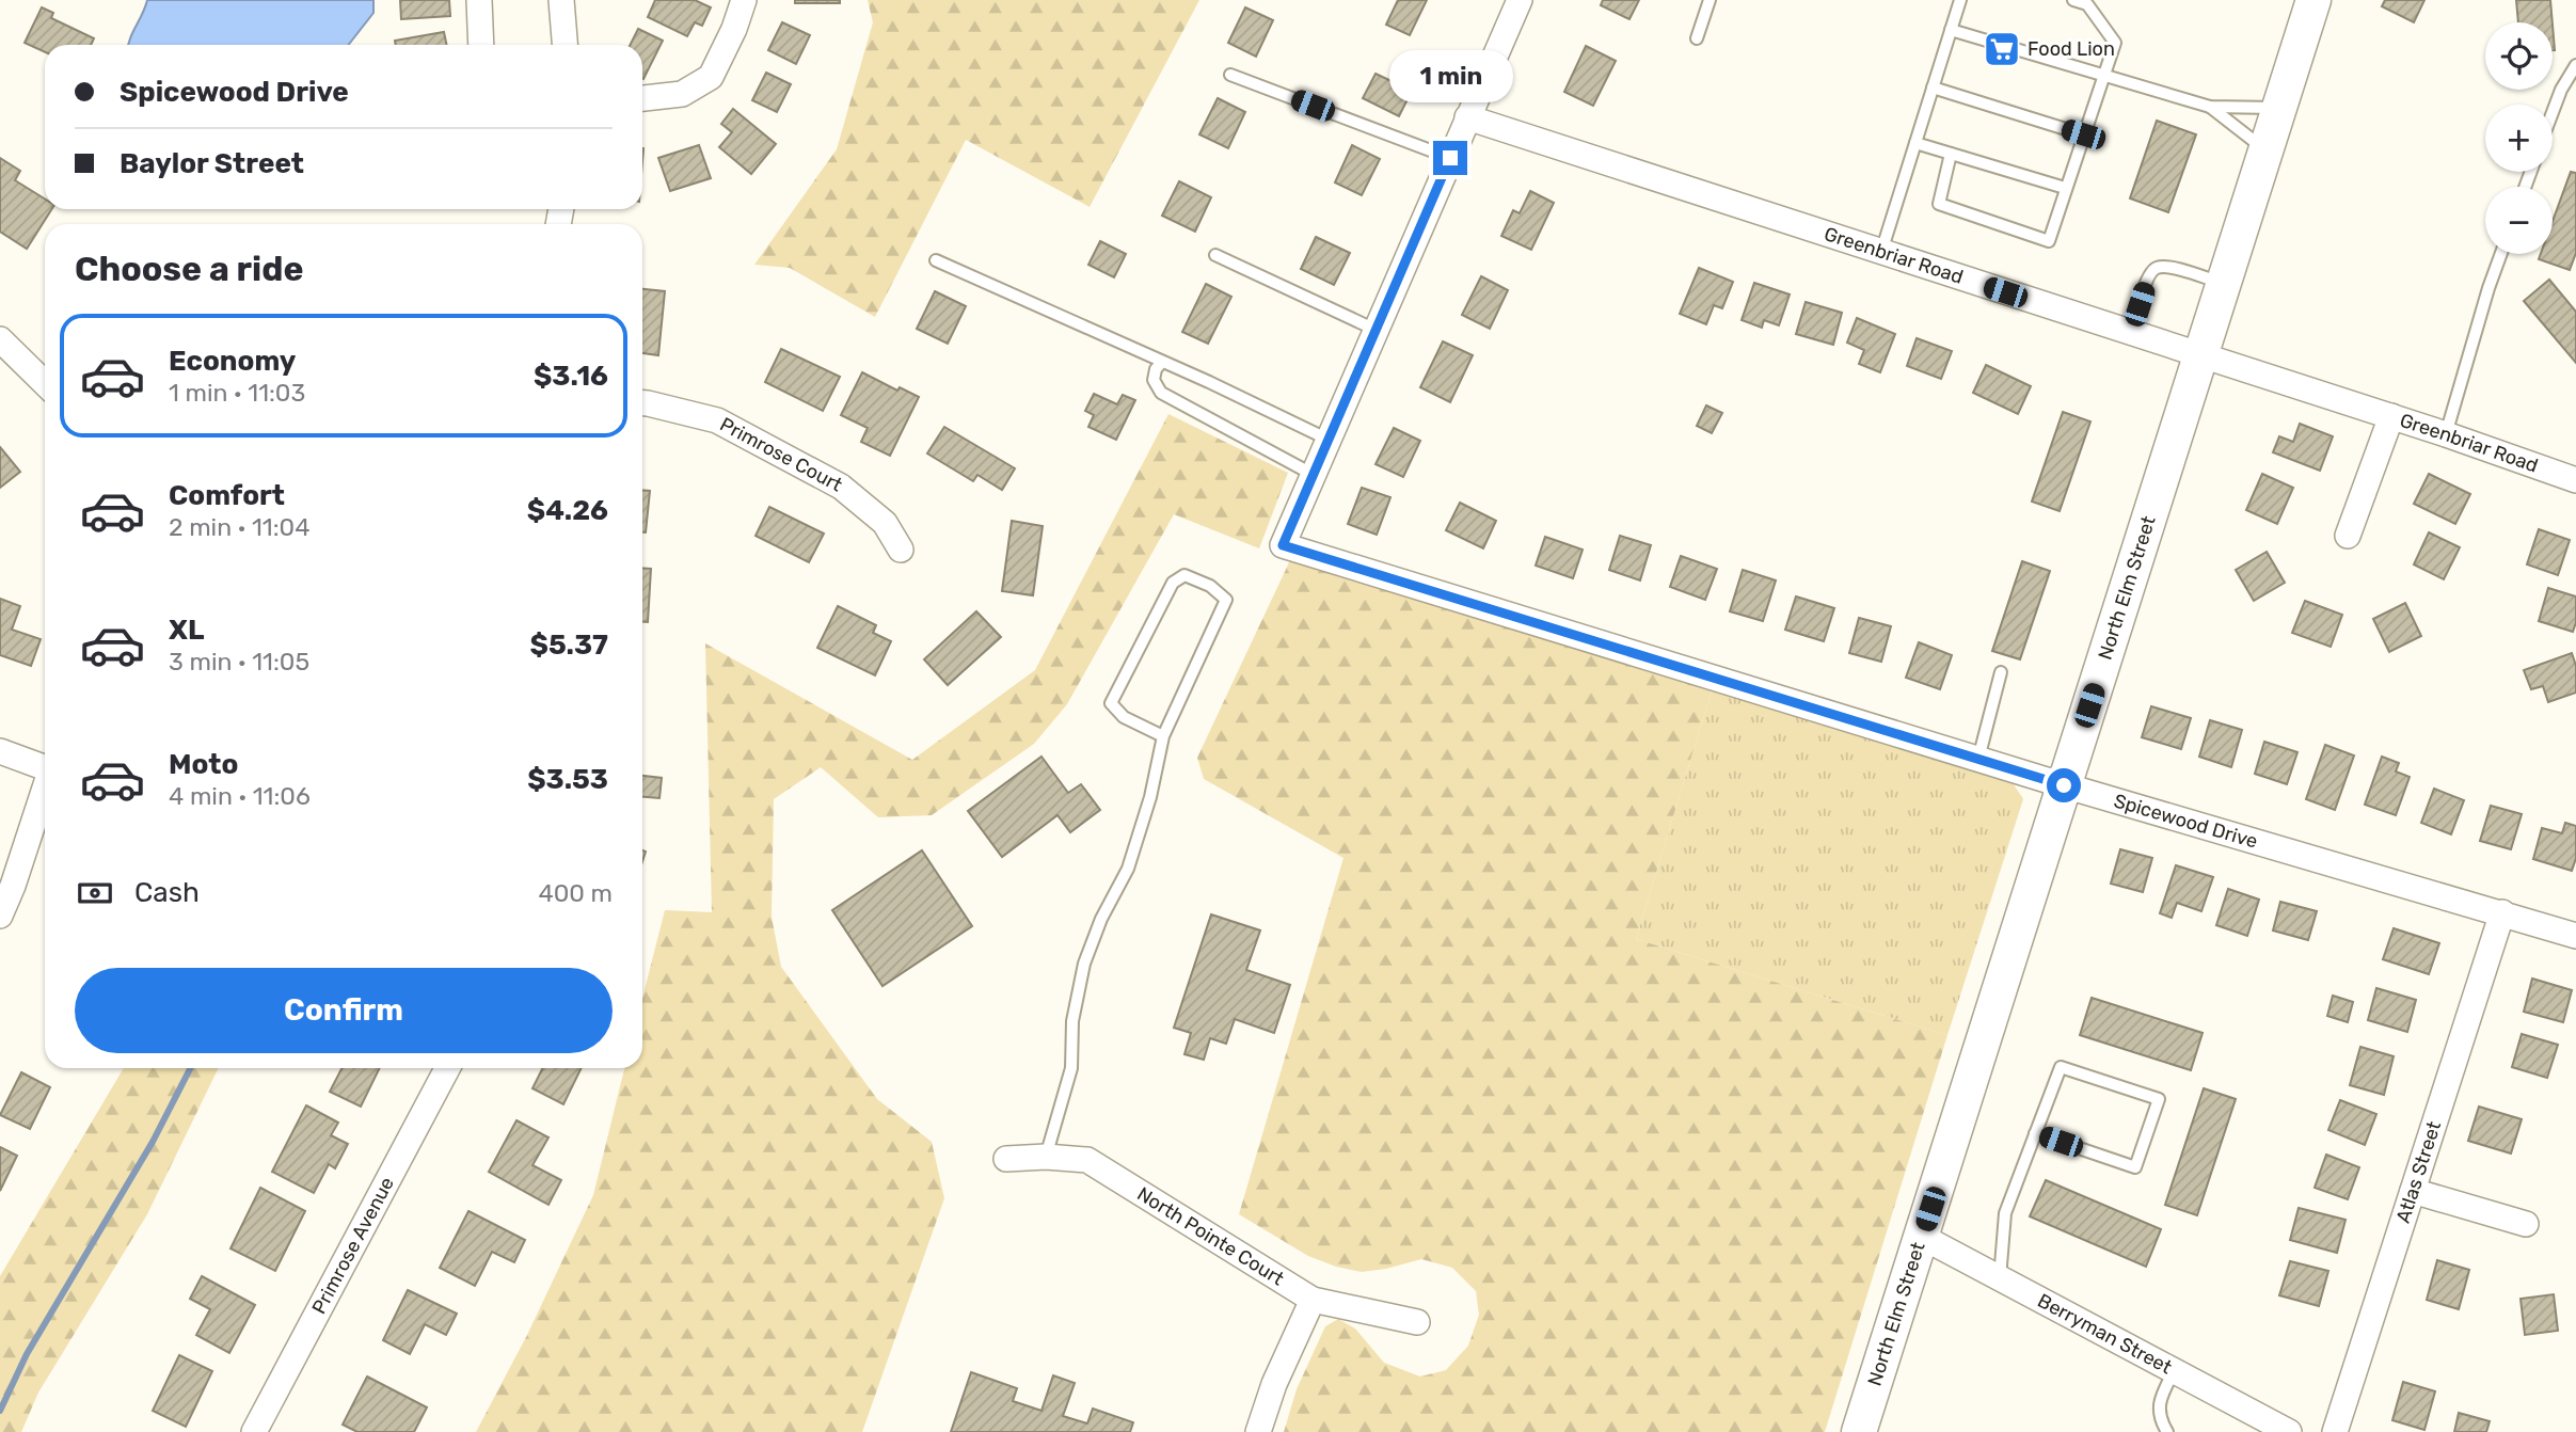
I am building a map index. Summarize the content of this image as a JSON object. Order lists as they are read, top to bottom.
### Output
{
  "streets": {
    "main road": ["North Elm Street"],
    "street": [
      "Greenbriar Road",
      "Primrose Court",
      "Spicewood Drive",
      "Atlas Street",
      "North Pointe Court",
      "Primrose Avenue",
      "Berryman Street"
    ]
  },
  "crossings": [
    ["Greenbriar Road", "North Elm Street"],
    ["North Elm Street", "Spicewood Drive"],
    ["North Elm Street", "Berryman Street"],
    ["Spicewood Drive", "Atlas Street"]
  ],
  "places": {
    "supermarket": ["Food Lion"]
  },
  "page": {
    "map_buttons": ["+", "−"],
    "banner": ["Spicewood Drive", "Baylor Street"],
    "bubble": "1 min",
    "heading": "Choose a ride",
    "list": [
      {
        "name": "Economy",
        "note": "1 min · 11:03",
        "value": "$3.16"
      },
      {
        "name": "Comfort",
        "note": "2 min · 11:04",
        "value": "$4.26"
      },
      {
        "name": "XL",
        "note": "3 min · 11:05",
        "value": "$5.37"
      },
      {
        "name": "Moto",
        "note": "4 min · 11:06",
        "value": "$3.53"
      }
    ],
    "pay": ["Cash", "400 m"],
    "buttons": "Confirm"
  }
}
